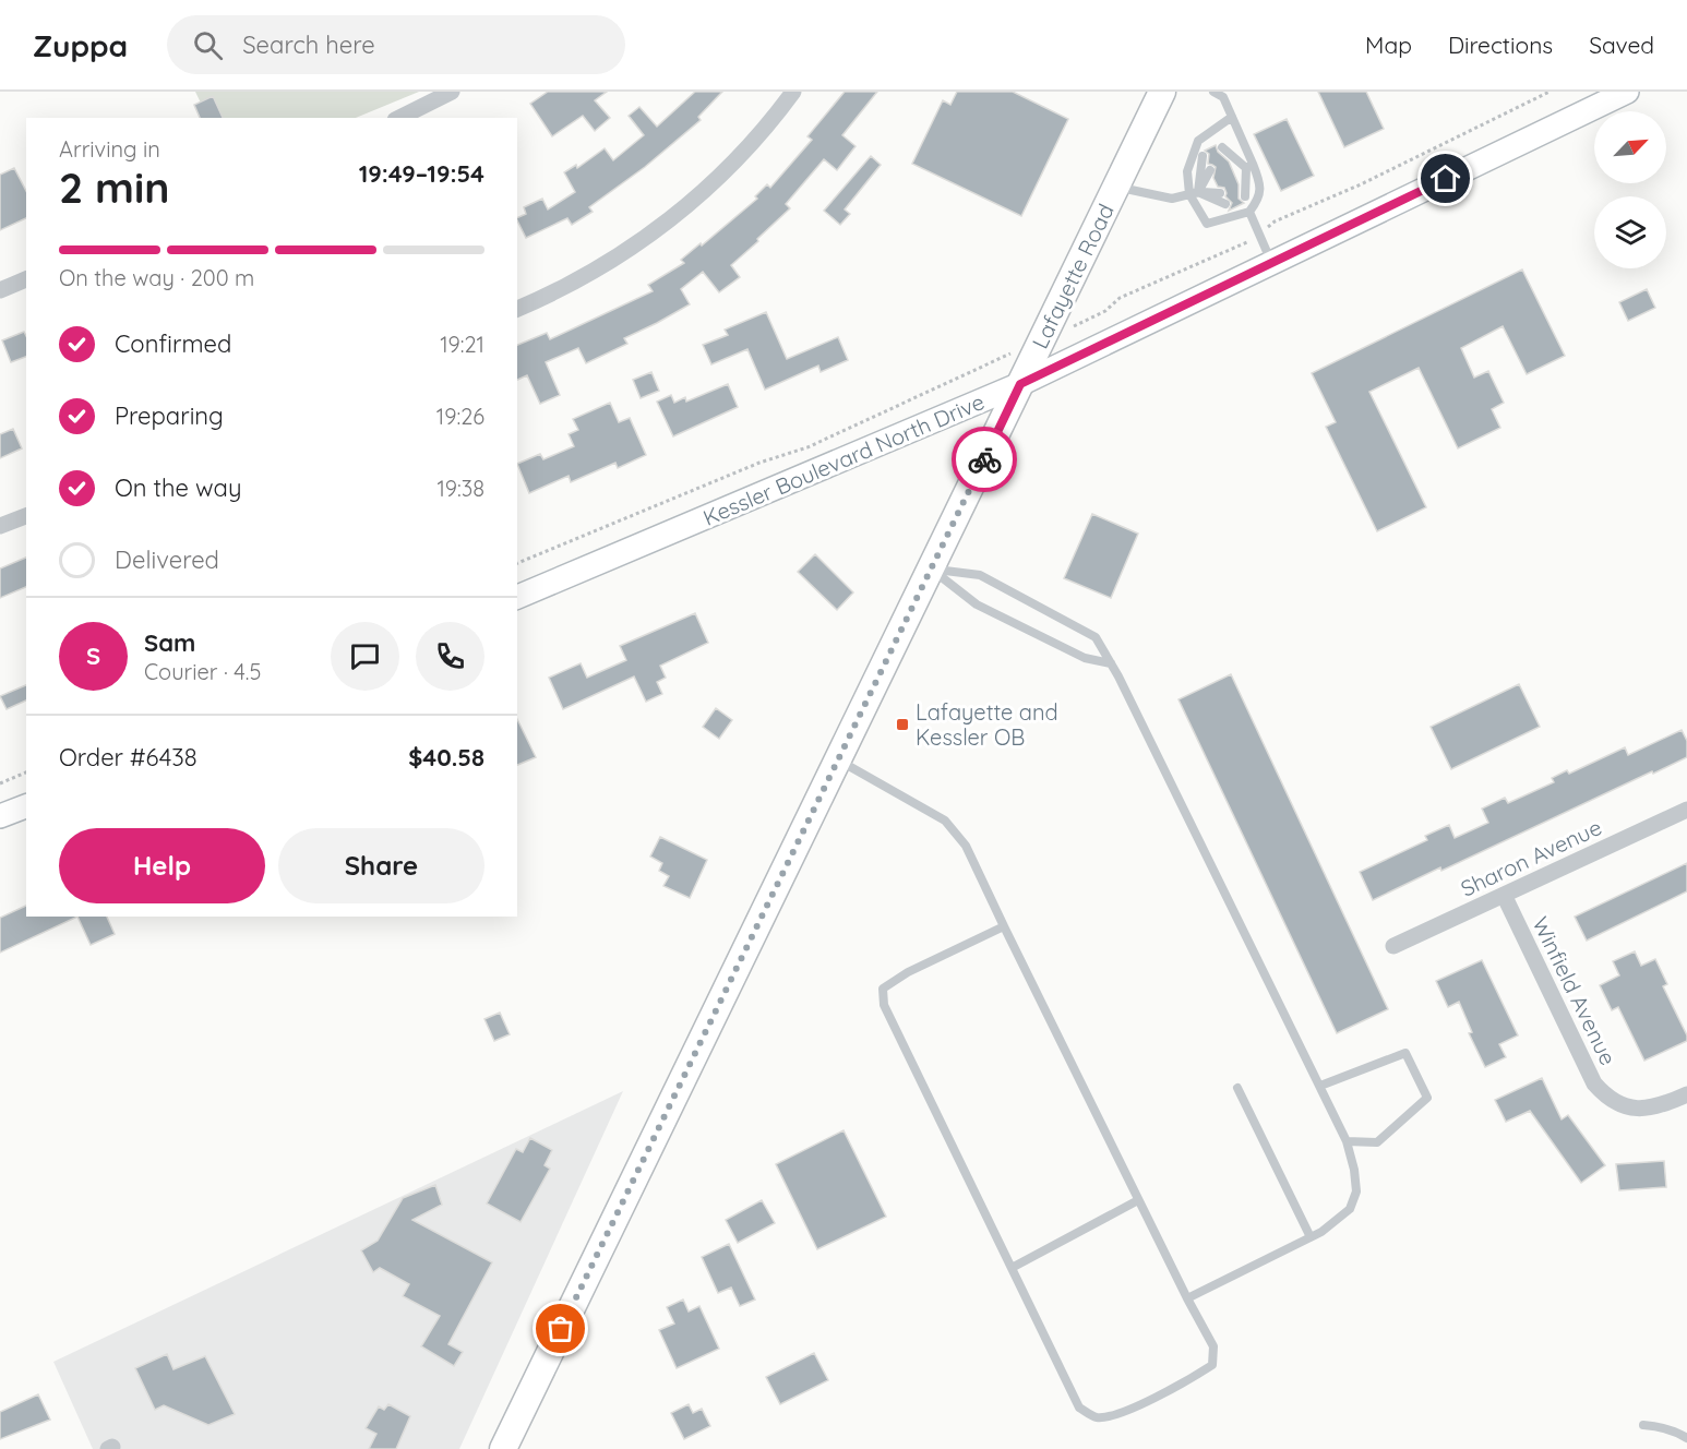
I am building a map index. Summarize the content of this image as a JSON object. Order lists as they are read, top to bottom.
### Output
{
  "streets": {
    "main road": ["Lafayette Road", "Kessler Boulevard North Drive"],
    "street": ["Sharon Avenue", "Winfield Avenue"]
  },
  "crossings": [
    ["Lafayette Road", "Kessler Boulevard North Drive"],
    ["Sharon Avenue", "Winfield Avenue"]
  ],
  "places": {
    "transit": ["Lafayette and Kessler OB"]
  },
  "north": "top right",
  "page": {
    "header": "Zuppa",
    "search": "Search here",
    "nav": ["Map", "Directions", "Saved"],
    "heading": ["2 min", "Arriving in", "19:49–19:54"],
    "panel": [
      "Sam",
      "Courier · 4.5",
      "Order #6438",
      "$40.58"
    ],
    "bar": "On the way · 200 m",
    "list": [
      ["Confirmed", "19:21"],
      ["Preparing", "19:26"],
      ["On the way", "19:38"],
      "Delivered"
    ],
    "round": "S",
    "buttons": ["Help", "Share"]
  }
}
